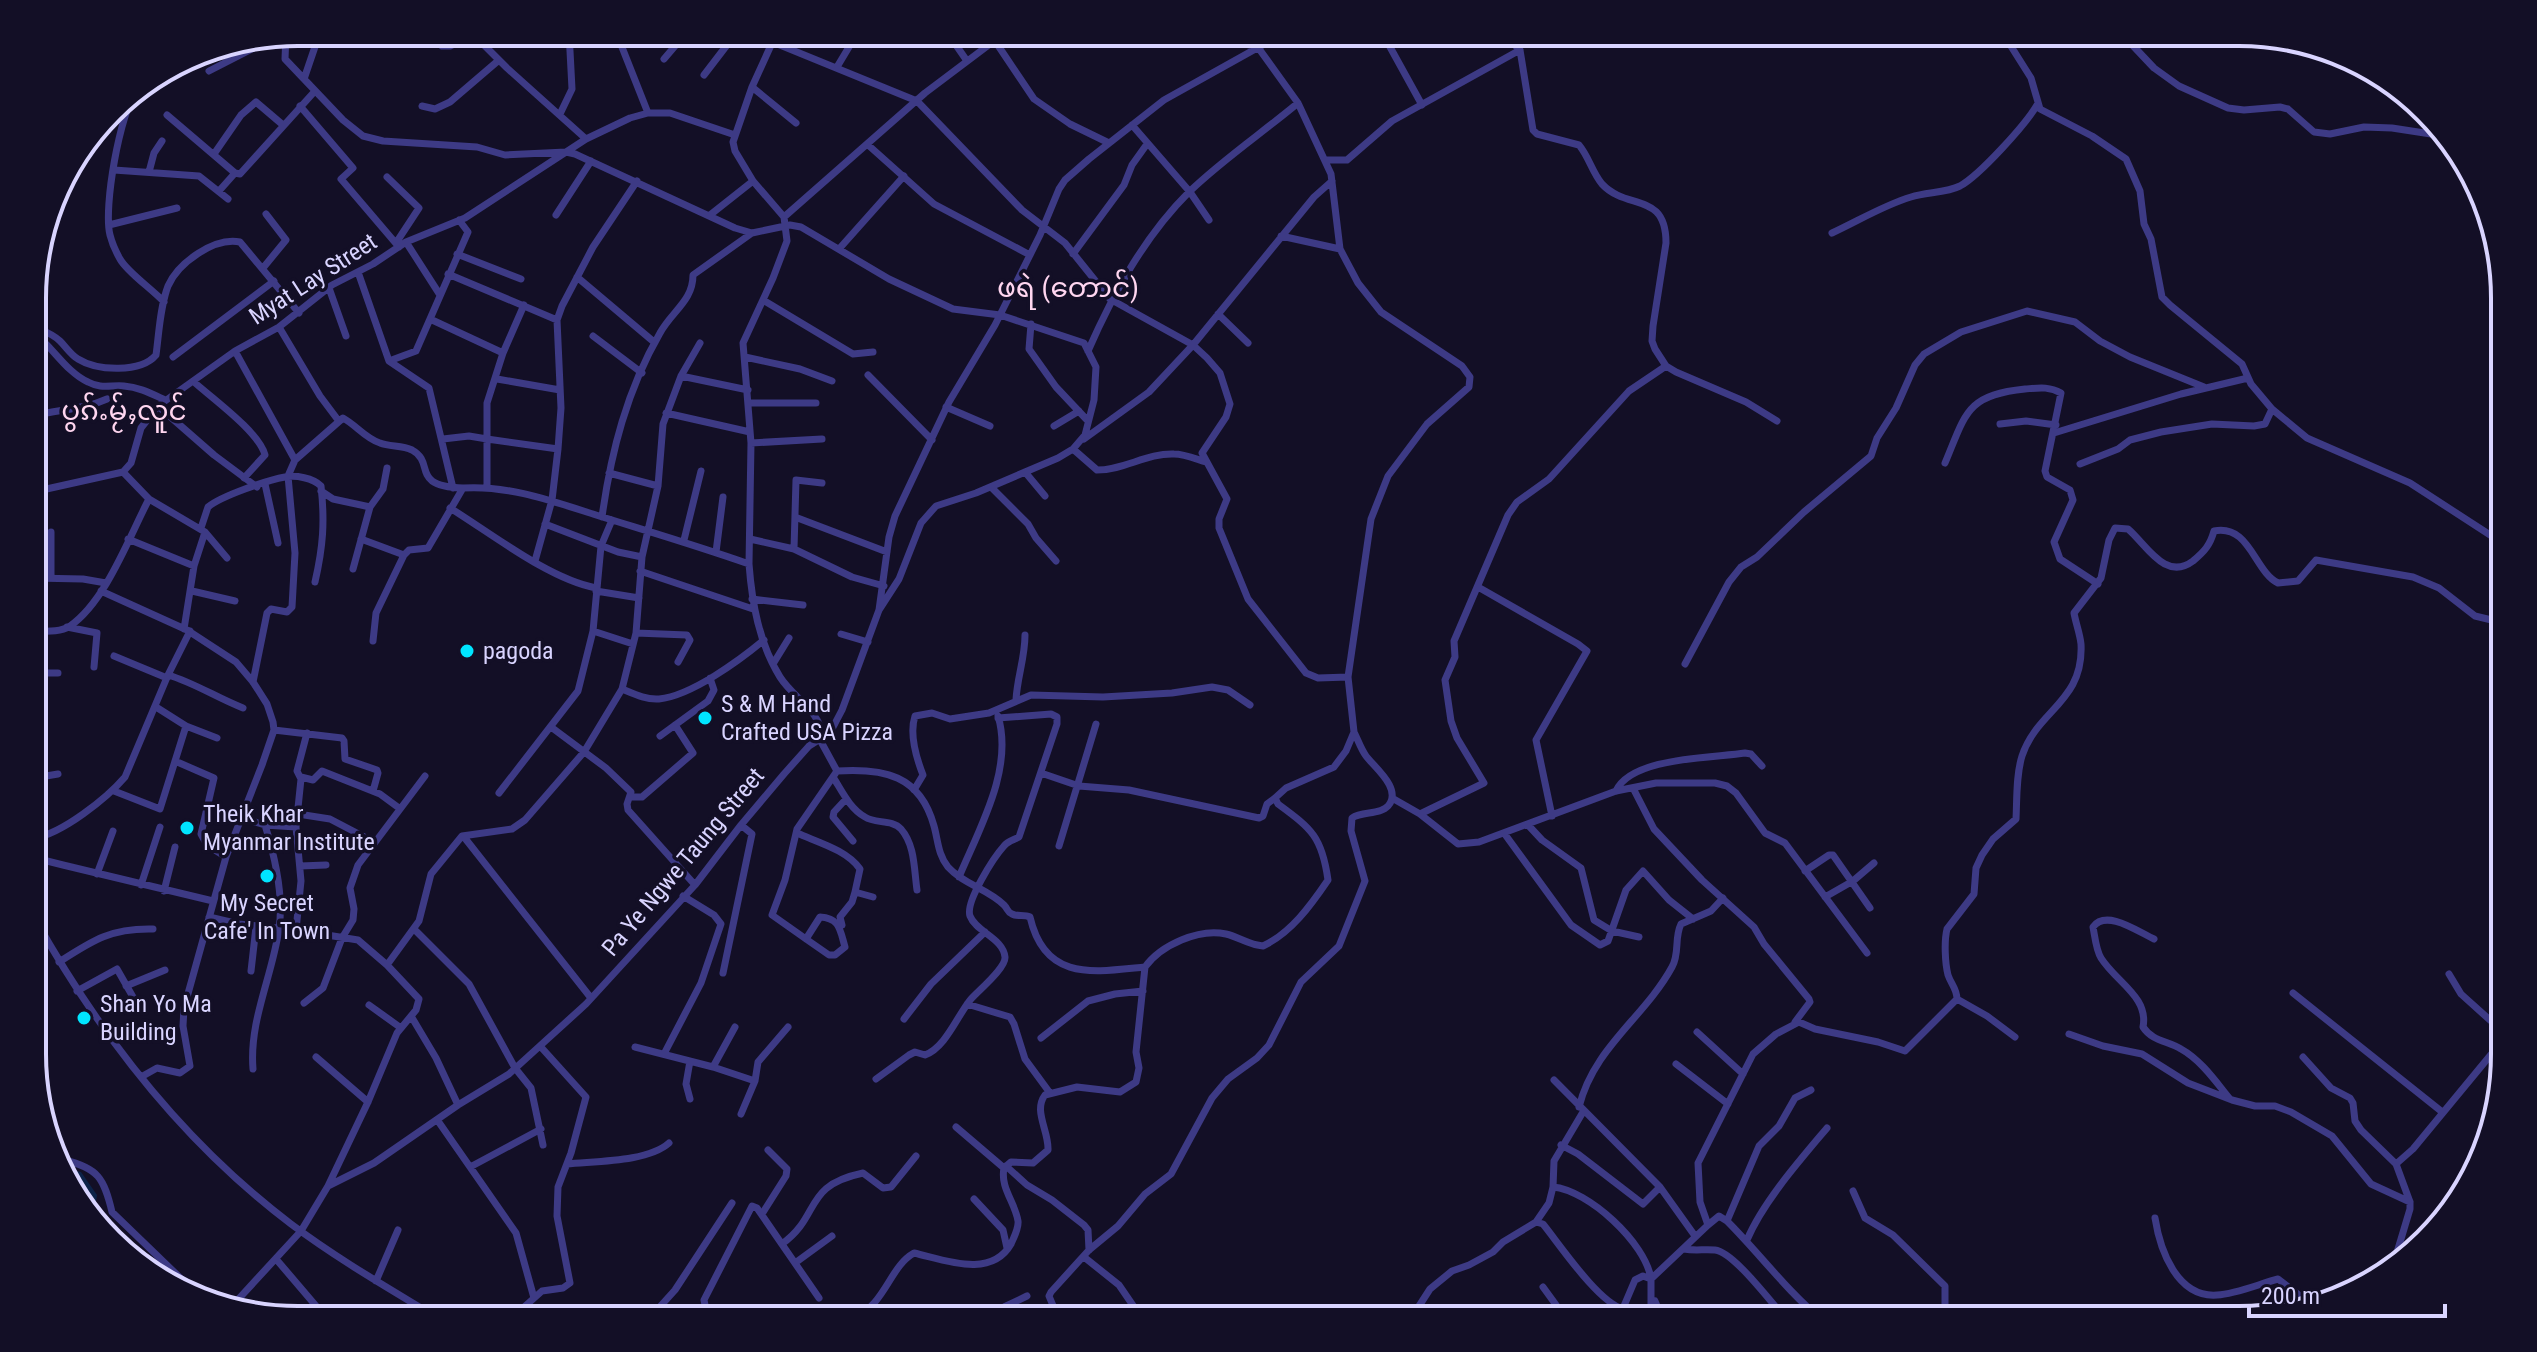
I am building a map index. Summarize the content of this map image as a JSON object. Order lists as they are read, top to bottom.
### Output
{
  "streets": {
    "street": ["Myat Lay Street", "Pa Ye Ngwe Taung Street"]
  },
  "districts": ["ဖရဲ (တောင်)", "ပွၵ်ႉမႂ်ႇလူင်"],
  "places": [
    "pagoda",
    "S & M Hand Crafted USA Pizza",
    "Theik Khar Myanmar Institute",
    "My Secret Cafe' In Town",
    "Shan Yo Ma Building"
  ],
  "scale_bar": "200 m"
}
